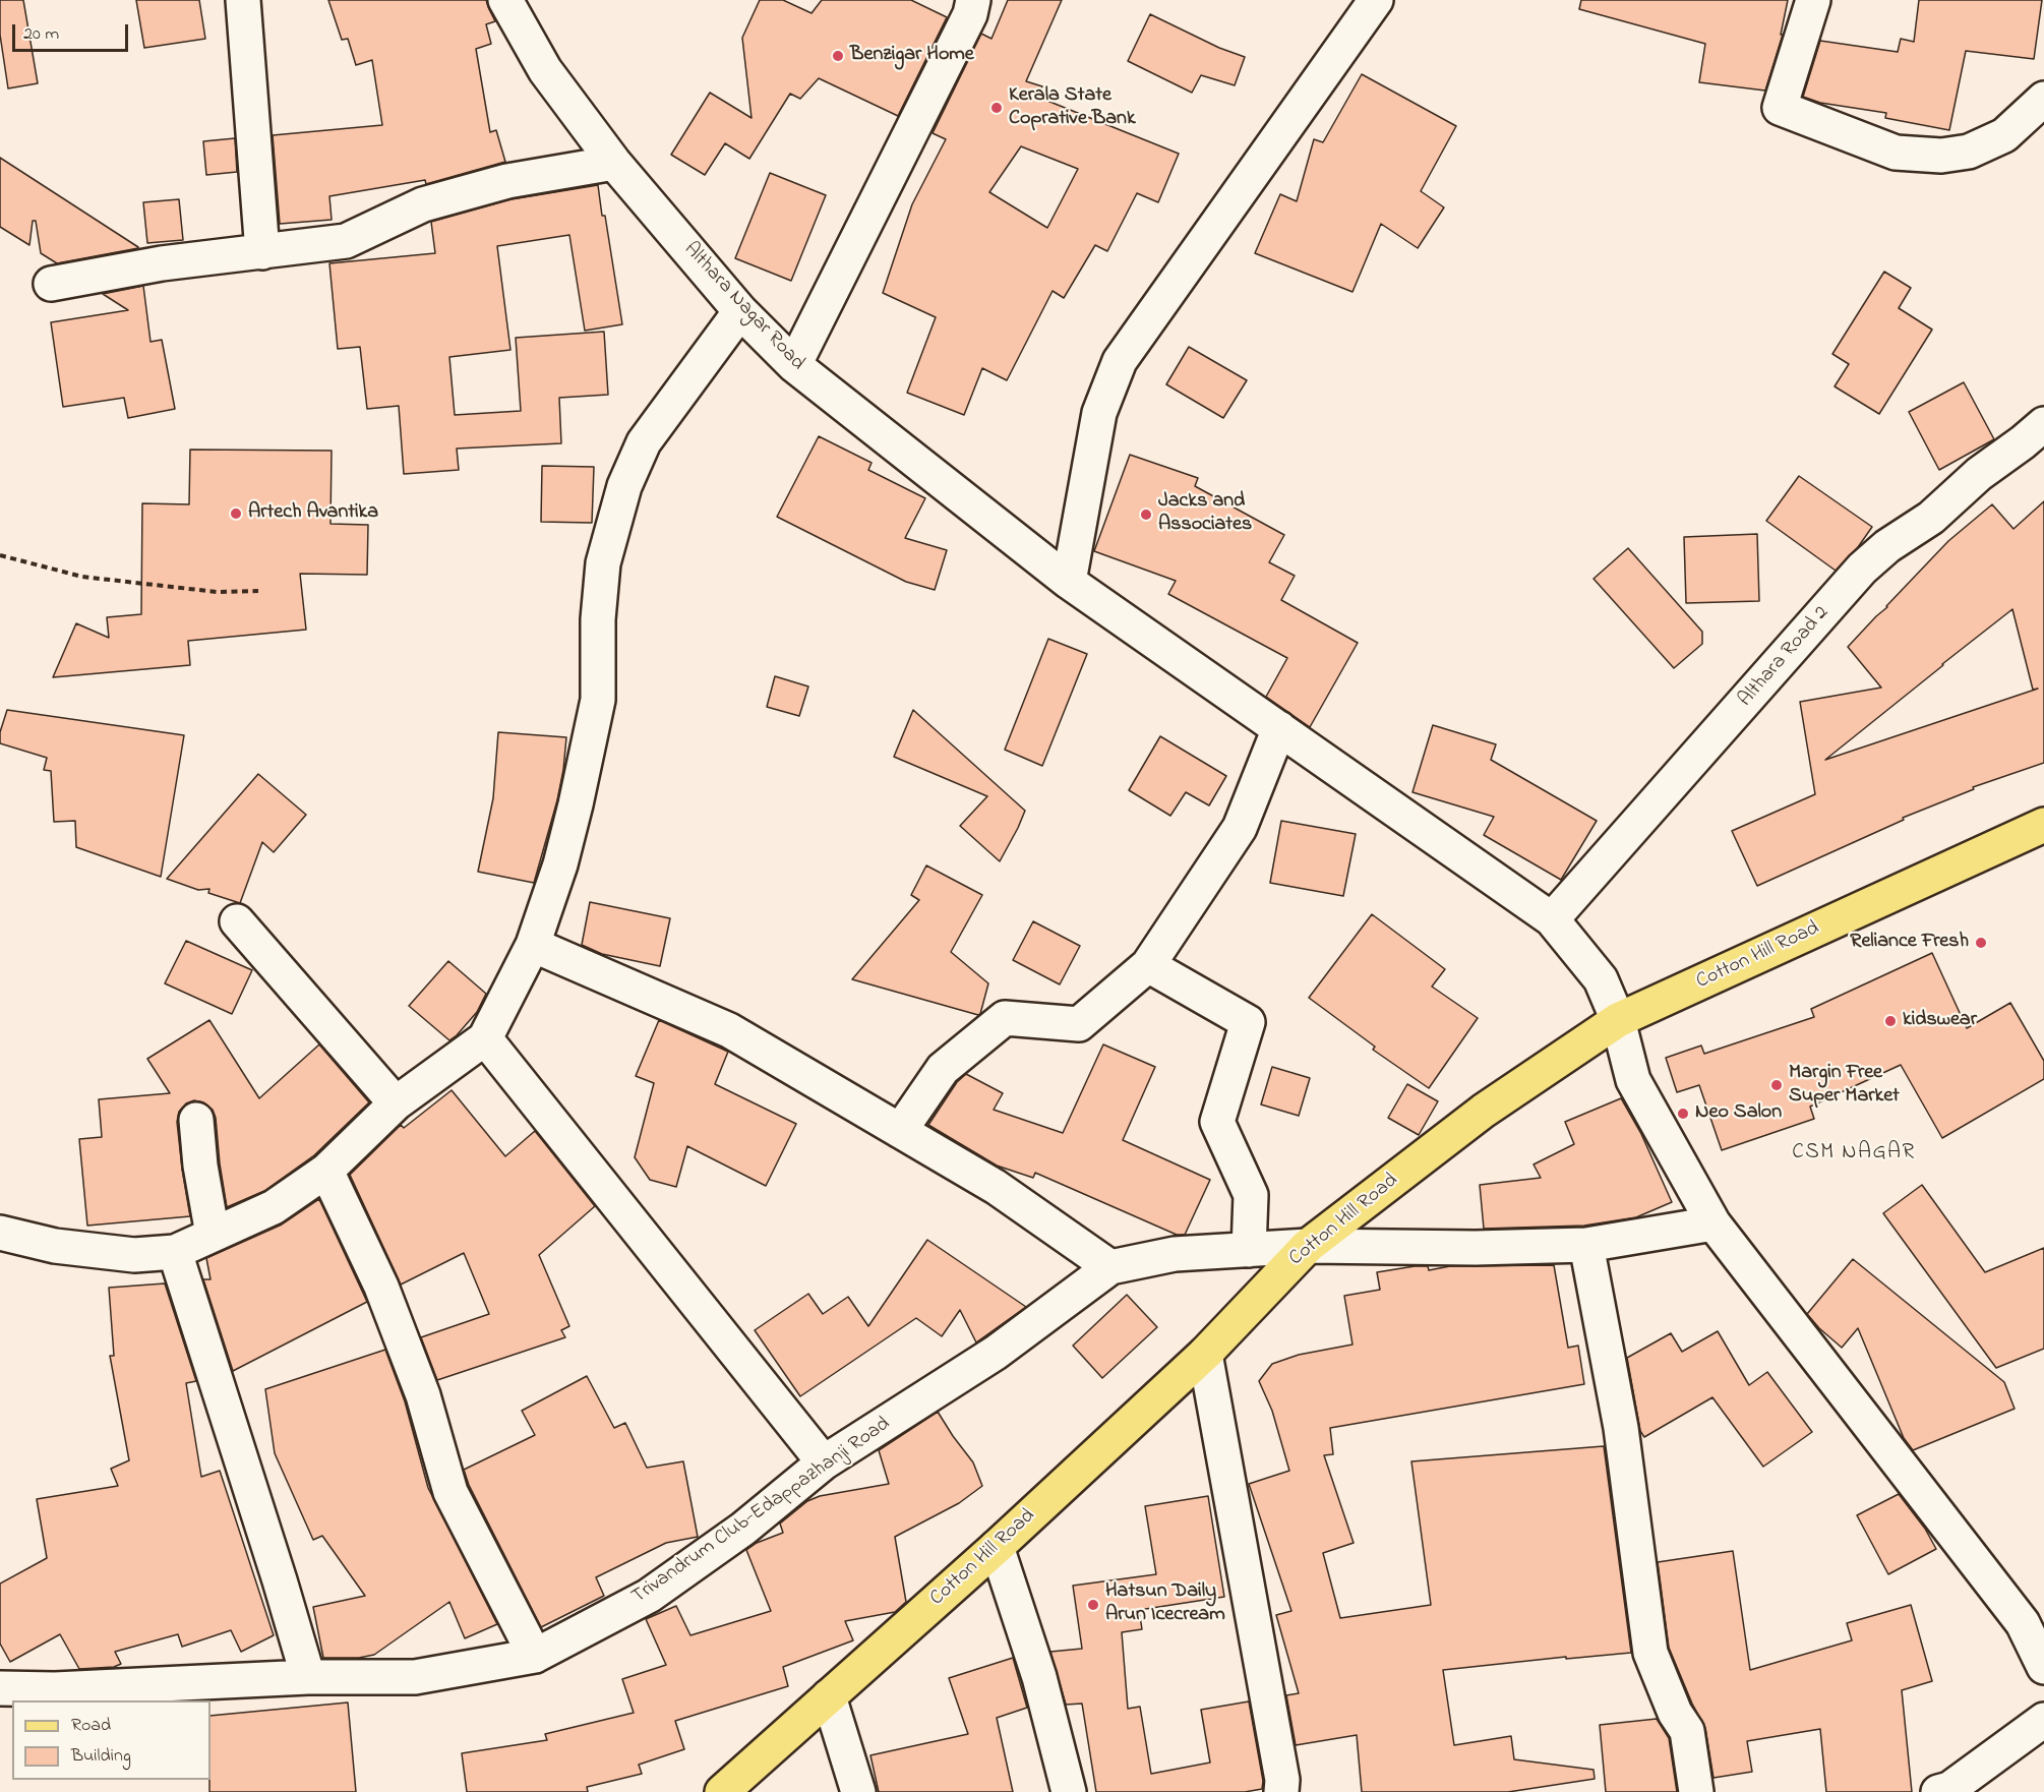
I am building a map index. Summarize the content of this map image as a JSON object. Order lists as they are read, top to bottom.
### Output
{
  "streets": {
    "main road": ["Cotton Hill Road"],
    "street": ["Althara Nagar Road", "Althara Road 2", "Trivandrum Club-Edappazhanji Road"]
  },
  "crossings": [
    ["Althara Nagar Road", "Althara Road 2"],
    ["Althara Nagar Road", "Cotton Hill Road"],
    ["Althara Nagar Road", "Trivandrum Club-Edappazhanji Road"],
    ["Cotton Hill Road", "Trivandrum Club-Edappazhanji Road"]
  ],
  "districts": ["CSM NAGAR"],
  "places": [
    "Benzigar Home",
    "Kerala State Coprative Bank",
    "Artech Avantika",
    "Jacks and Associates",
    "Reliance Fresh",
    "kidswear",
    "Margin Free Super Market",
    "Neo Salon",
    "Hatsun Daily Arun Icecream"
  ],
  "legend": ["Road", "Building"],
  "scale_bar": "20 m"
}
